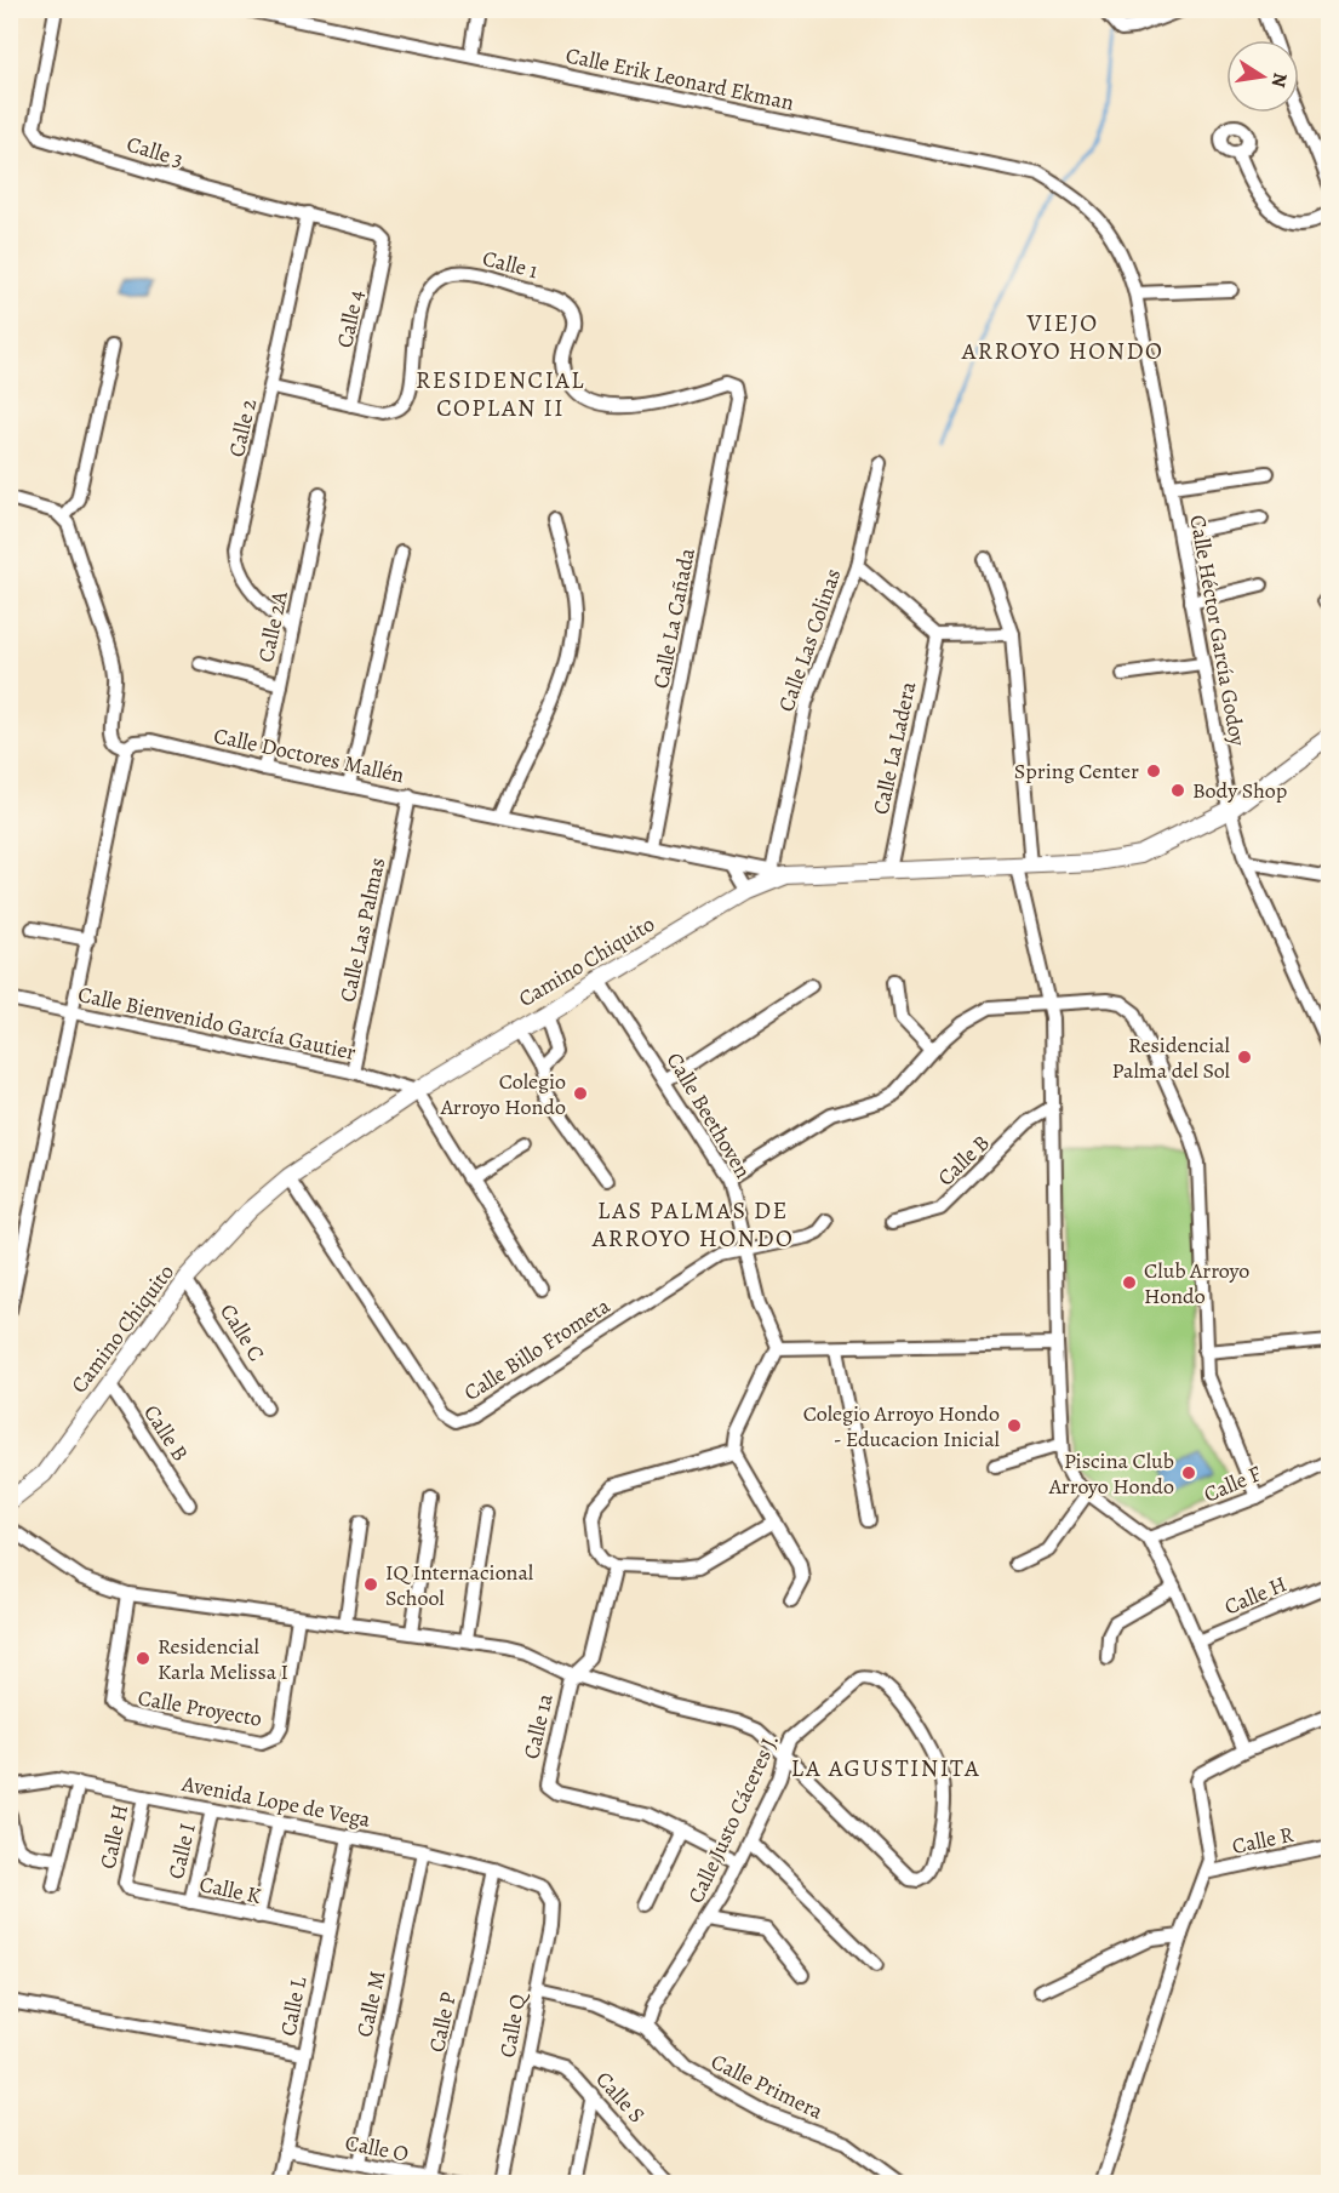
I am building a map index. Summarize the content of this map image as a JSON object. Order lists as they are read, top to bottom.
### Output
{
  "streets": {
    "main road": ["Camino Chiquito"],
    "street": [
      "Calle Erik Leonard Ekman",
      "Calle 3",
      "Calle 1",
      "Calle 4",
      "Calle 2",
      "Calle La Cañada",
      "Calle 2A",
      "Calle Héctor García Godoy",
      "Calle Las Colinas",
      "Calle La Ladera",
      "Calle Doctores Mallén",
      "Calle Las Palmas",
      "Calle Bienvenido García Gautier",
      "Calle Beethoven",
      "Calle B",
      "Calle C",
      "Calle Billo Frometa",
      "Calle F",
      "Calle H",
      "Calle Proyecto",
      "Calle 1a",
      "Avenida Lope de Vega",
      "Calle Justo Cáceres J.",
      "Calle R",
      "Calle I",
      "Calle K",
      "Calle M",
      "Calle L",
      "Calle P",
      "Calle Q",
      "Calle Primera",
      "Calle S",
      "Calle O"
    ]
  },
  "crossings": [
    ["Calle Erik Leonard Ekman", "Calle Héctor García Godoy"],
    ["Calle 3", "Calle 4"],
    ["Calle 3", "Calle 2"],
    ["Calle 1", "Calle 4"],
    ["Calle 1", "Calle 2"],
    ["Calle 1", "Calle La Cañada"],
    ["Calle 2", "Calle 2A"],
    ["Calle La Cañada", "Calle Doctores Mallén"],
    ["Calle 2A", "Calle Doctores Mallén"],
    ["Calle Héctor García Godoy", "Camino Chiquito"],
    ["Calle Las Colinas", "Calle Doctores Mallén"],
    ["Calle Las Colinas", "Camino Chiquito"],
    ["Calle La Ladera", "Camino Chiquito"],
    ["Calle Doctores Mallén", "Calle Las Palmas"],
    ["Calle Doctores Mallén", "Camino Chiquito"],
    ["Calle Las Palmas", "Calle Bienvenido García Gautier"],
    ["Camino Chiquito", "Calle Bienvenido García Gautier"],
    ["Camino Chiquito", "Calle Beethoven"],
    ["Camino Chiquito", "Calle B"],
    ["Camino Chiquito", "Calle C"],
    ["Camino Chiquito", "Calle Billo Frometa"],
    ["Calle Beethoven", "Calle Billo Frometa"],
    ["Calle H", "Avenida Lope de Vega"],
    ["Calle H", "Calle K"],
    ["Calle 1a", "Calle Justo Cáceres J."],
    ["Avenida Lope de Vega", "Calle I"],
    ["Avenida Lope de Vega", "Calle M"],
    ["Avenida Lope de Vega", "Calle L"],
    ["Avenida Lope de Vega", "Calle P"],
    ["Avenida Lope de Vega", "Calle Q"],
    ["Calle Justo Cáceres J.", "Calle Primera"],
    ["Calle I", "Calle K"],
    ["Calle K", "Calle L"],
    ["Calle M", "Calle O"],
    ["Calle L", "Calle O"],
    ["Calle P", "Calle O"],
    ["Calle Q", "Calle Primera"],
    ["Calle Q", "Calle S"]
  ],
  "districts": [
    "VIEJO ARROYO HONDO",
    "RESIDENCIAL COPLAN II",
    "LAS PALMAS DE ARROYO HONDO",
    "LA AGUSTINITA"
  ],
  "places": [
    "Spring Center",
    "Body Shop",
    "Residencial Palma del Sol",
    "Colegio Arroyo Hondo",
    "Club Arroyo Hondo",
    "Colegio Arroyo Hondo - Educacion Inicial",
    "Piscina Club Arroyo Hondo",
    "IQ Internacional School",
    "Residencial Karla Melissa I"
  ],
  "north": "right"
}
